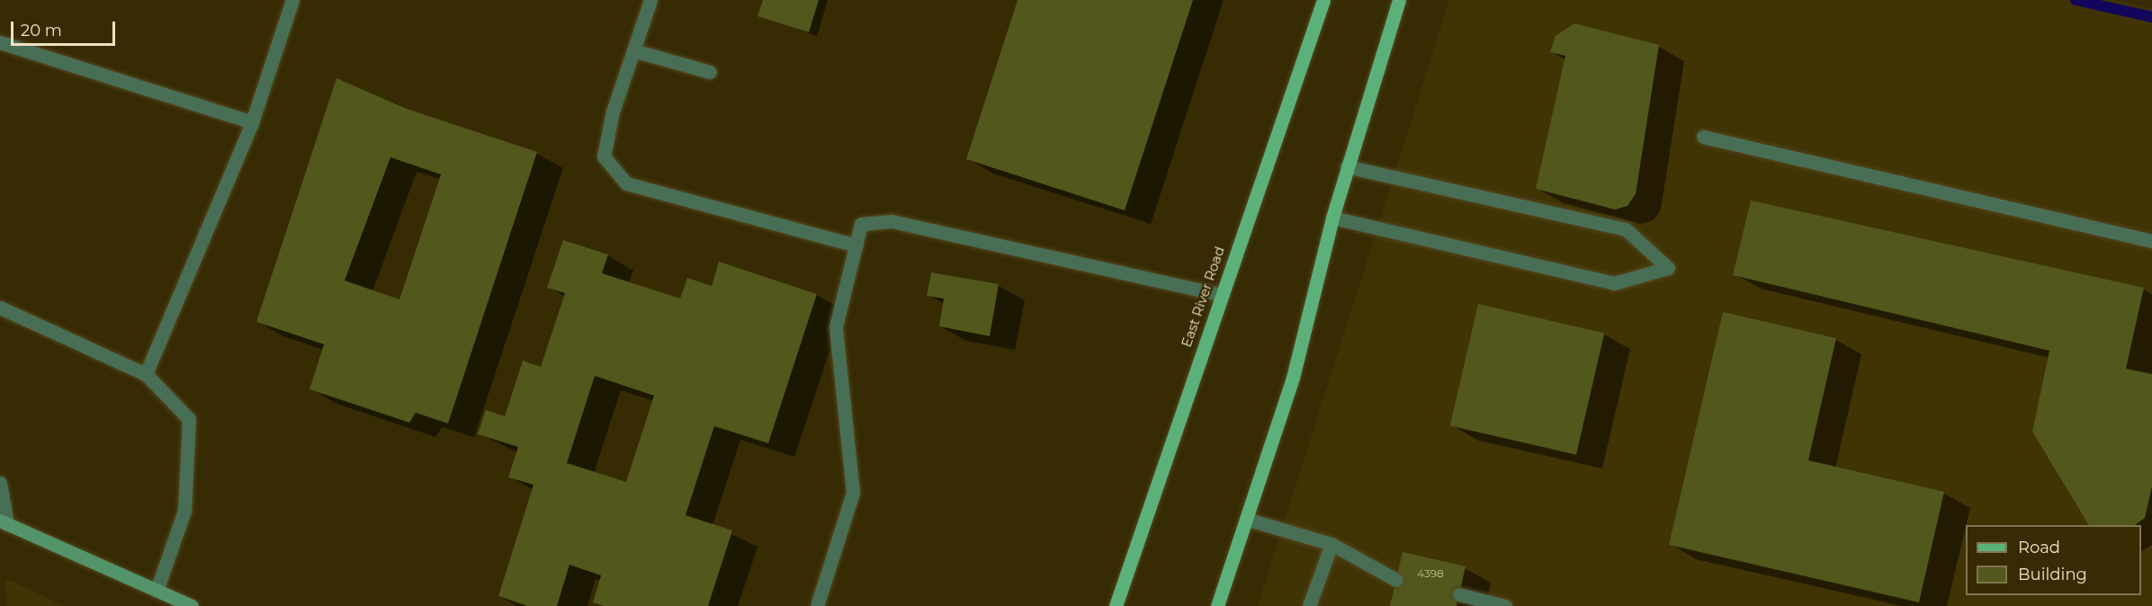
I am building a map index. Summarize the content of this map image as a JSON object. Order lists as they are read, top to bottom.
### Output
{
  "streets": {
    "main road": ["East River Road"]
  },
  "house_numbers": ["4398"],
  "legend": ["Road", "Building"],
  "scale_bar": "20 m"
}
